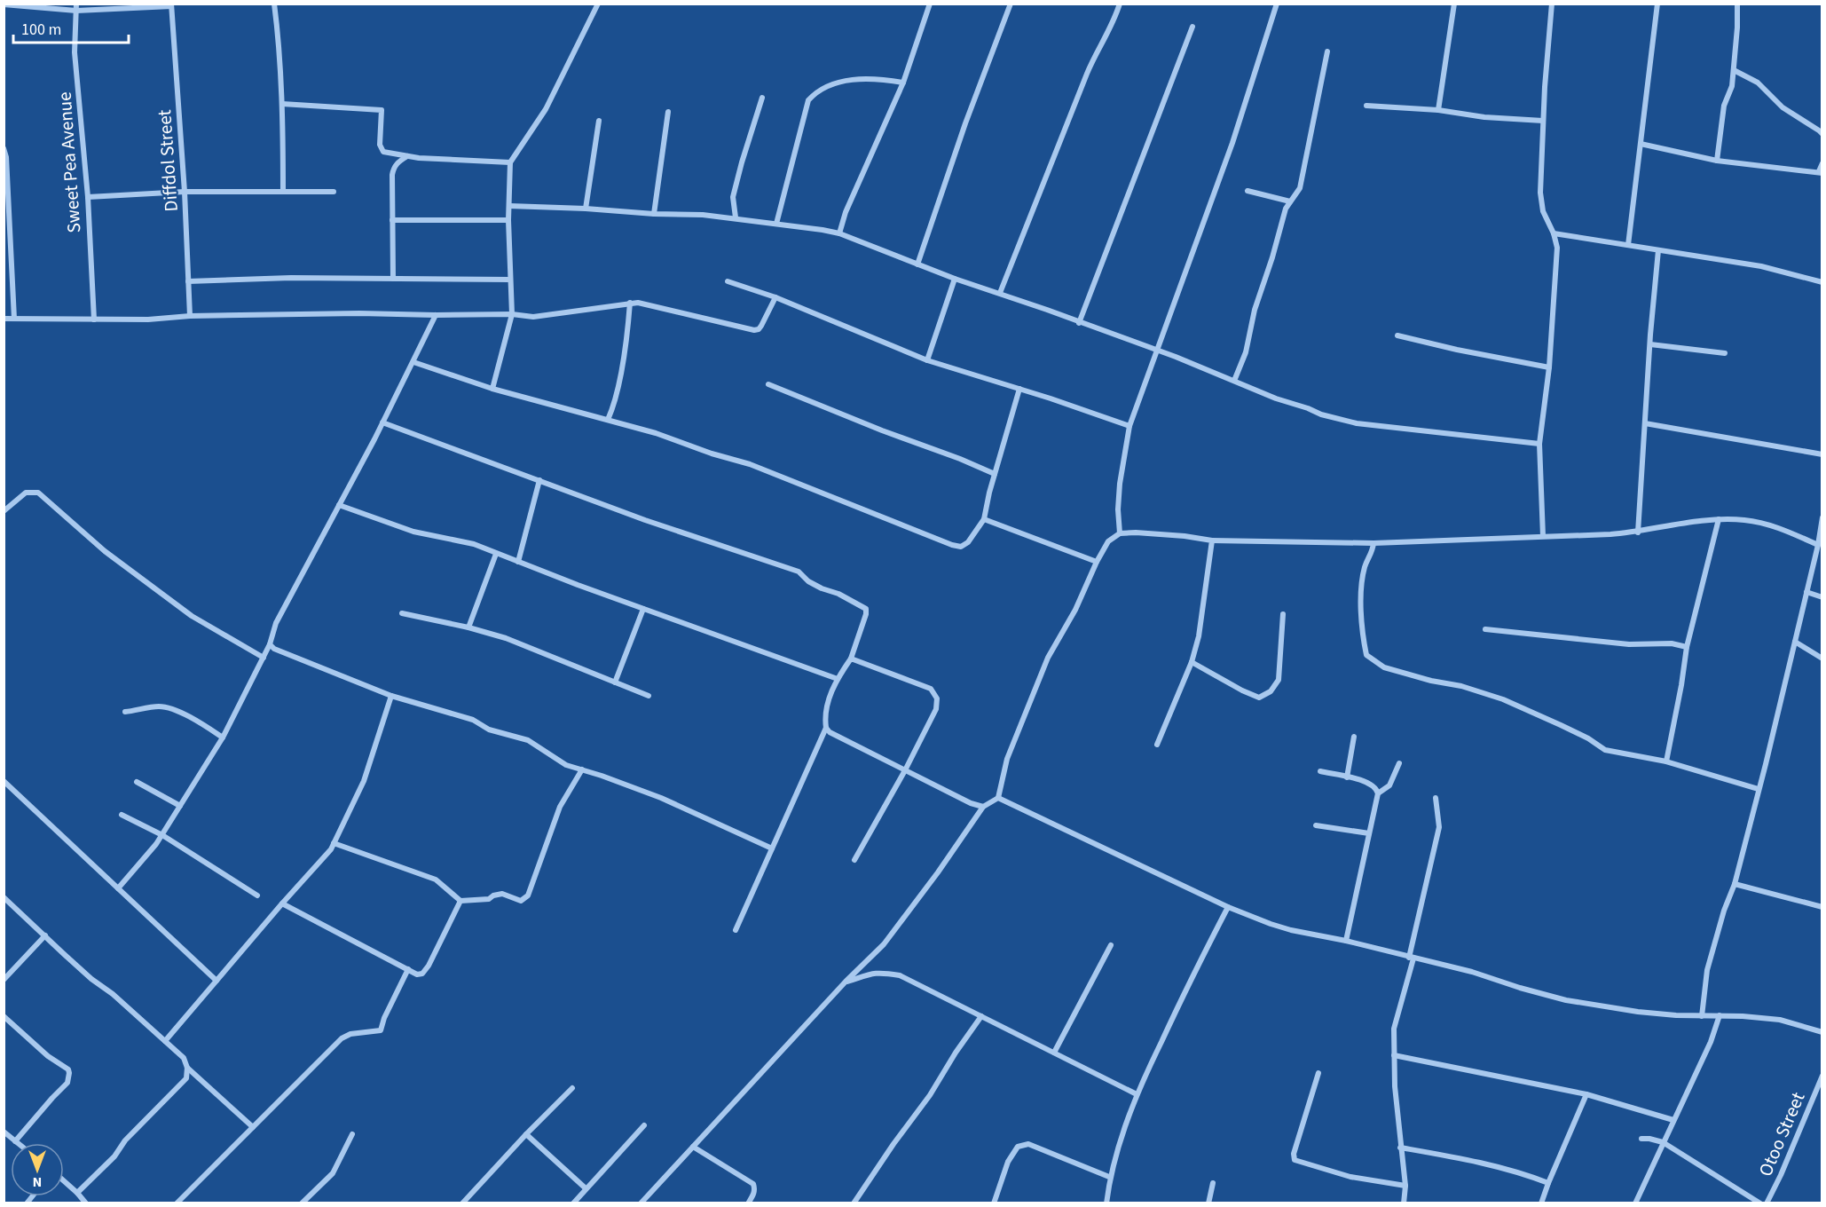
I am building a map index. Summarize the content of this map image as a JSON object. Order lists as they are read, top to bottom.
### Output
{
  "streets": {
    "street": ["Diffdol Street", "Sweet Pea Avenue", "Otoo Street"]
  },
  "scale_bar": "100 m",
  "north": "bottom"
}
